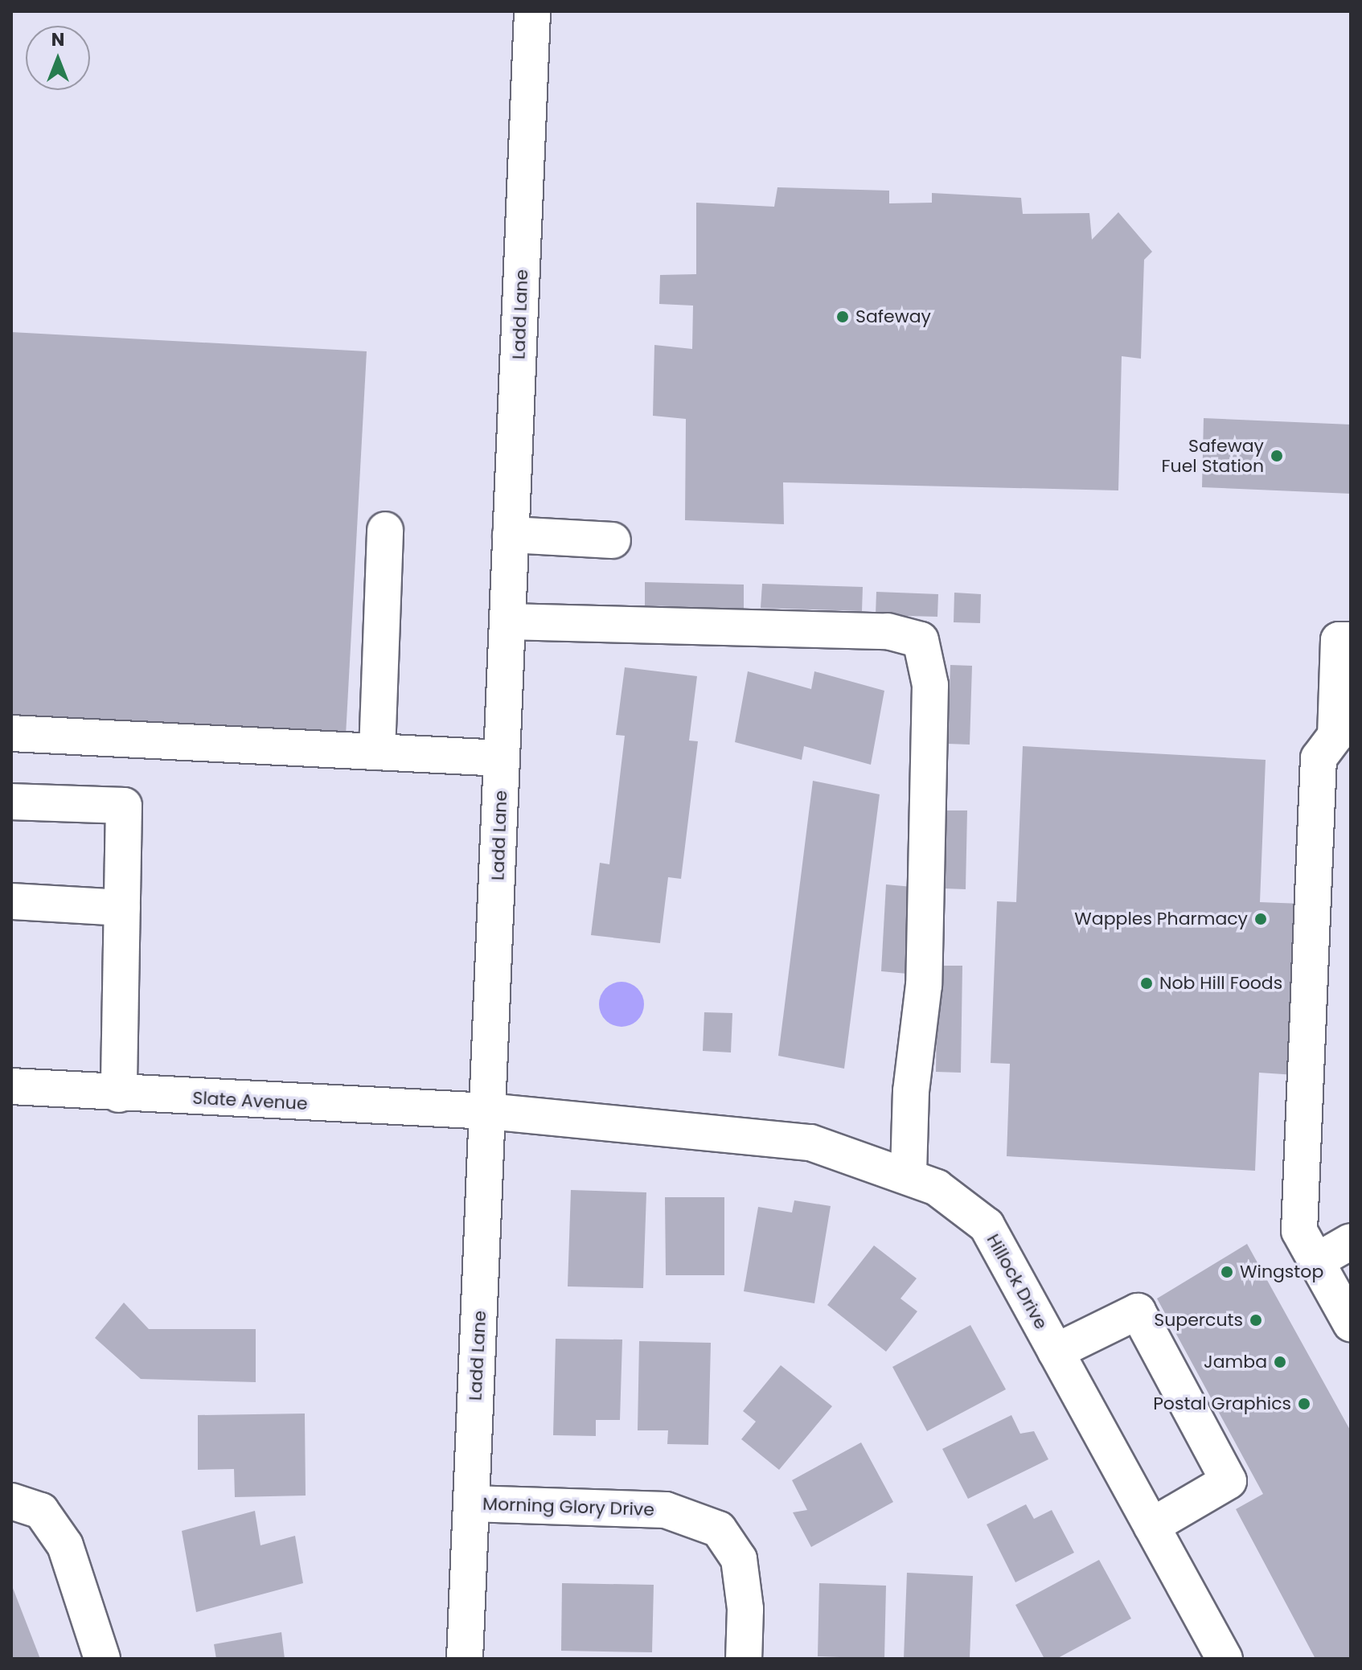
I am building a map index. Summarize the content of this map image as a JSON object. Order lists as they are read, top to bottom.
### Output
{
  "streets": {
    "street": [
      "Ladd Lane",
      "Slate Avenue",
      "Hillock Drive",
      "Morning Glory Drive"
    ]
  },
  "crossings": [
    ["Ladd Lane", "Slate Avenue"],
    ["Ladd Lane", "Hillock Drive"],
    ["Ladd Lane", "Morning Glory Drive"],
    ["Slate Avenue", "Hillock Drive"]
  ],
  "places": [
    "Safeway",
    "Safeway Fuel Station",
    "Wapples Pharmacy",
    "Nob Hill Foods",
    "Wingstop",
    "Supercuts",
    "Jamba",
    "Postal Graphics"
  ],
  "north": "top"
}
